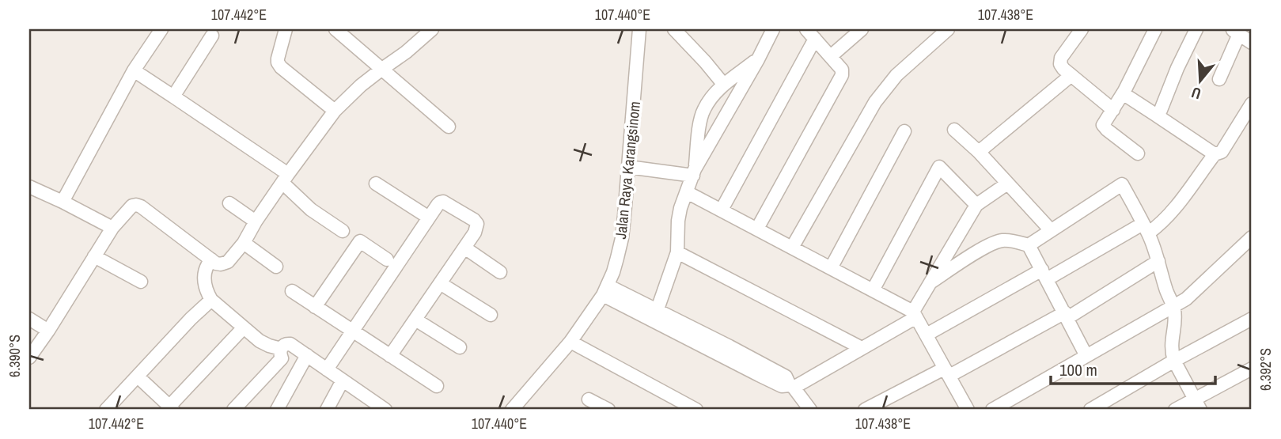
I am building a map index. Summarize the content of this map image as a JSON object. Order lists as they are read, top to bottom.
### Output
{
  "streets": {
    "street": ["Jalan Raya Karangsinom"]
  },
  "scale_bar": "100 m",
  "north": "bottom",
  "coordinates": [
    "107.442°E",
    "107.440°E",
    "107.438°E",
    "6.390°S",
    "6.392°S"
  ]
}
